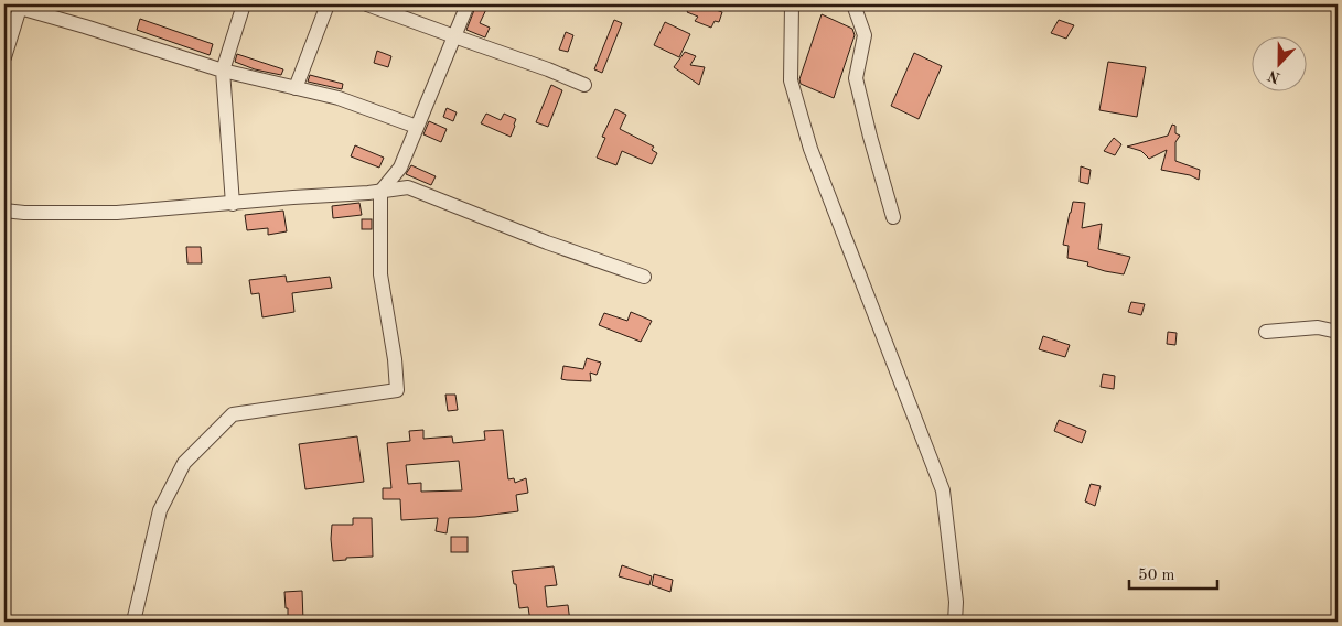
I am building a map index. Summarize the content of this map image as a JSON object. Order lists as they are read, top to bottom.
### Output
{
  "scale_bar": "50 m",
  "north": "bottom"
}
